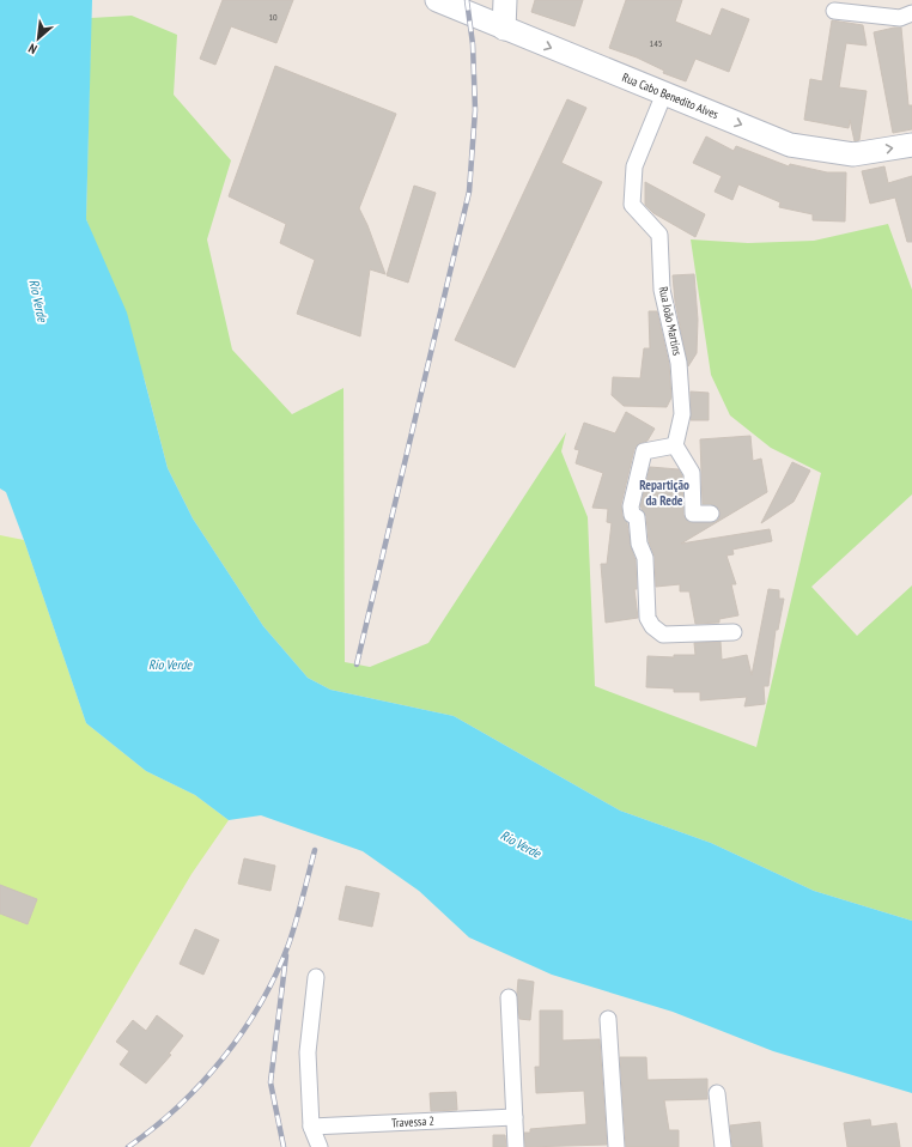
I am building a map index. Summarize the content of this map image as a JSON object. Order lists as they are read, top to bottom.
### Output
{
  "streets": {
    "main road": ["Rua Cabo Benedito Alves"],
    "street": ["Rua João Martins", "Travessa 2"]
  },
  "crossings": [
    ["Rua Cabo Benedito Alves", "Rua João Martins"]
  ],
  "one_way": ["Rua Cabo Benedito Alves"],
  "districts": ["Repartição da Rede"],
  "water": ["Rio Verde"],
  "house_numbers": ["10", "145"],
  "north": "bottom left"
}
